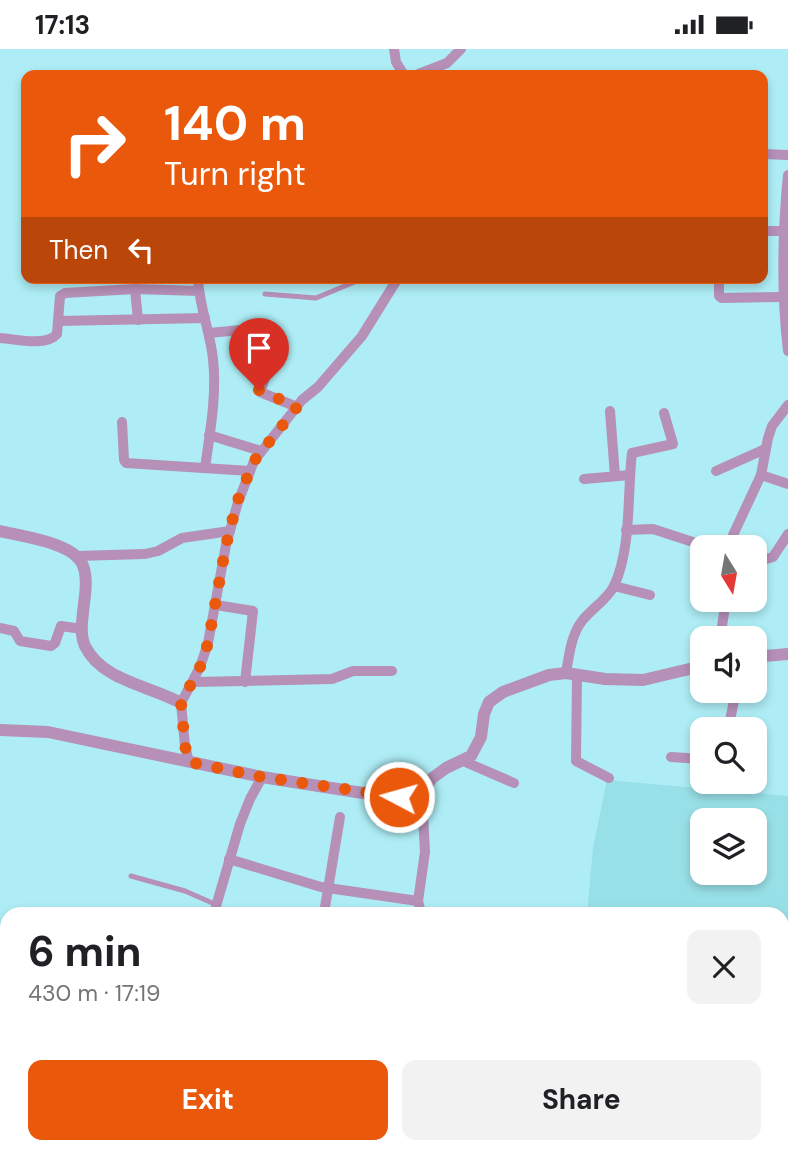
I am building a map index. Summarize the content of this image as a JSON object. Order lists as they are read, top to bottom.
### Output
{
  "north": "bottom",
  "page": {
    "status": "17:13",
    "turn": ["140 m", "Turn right"],
    "then": "Then",
    "heading": ["6 min", "430 m · 17:19"],
    "buttons": ["Exit", "Share"]
  }
}
